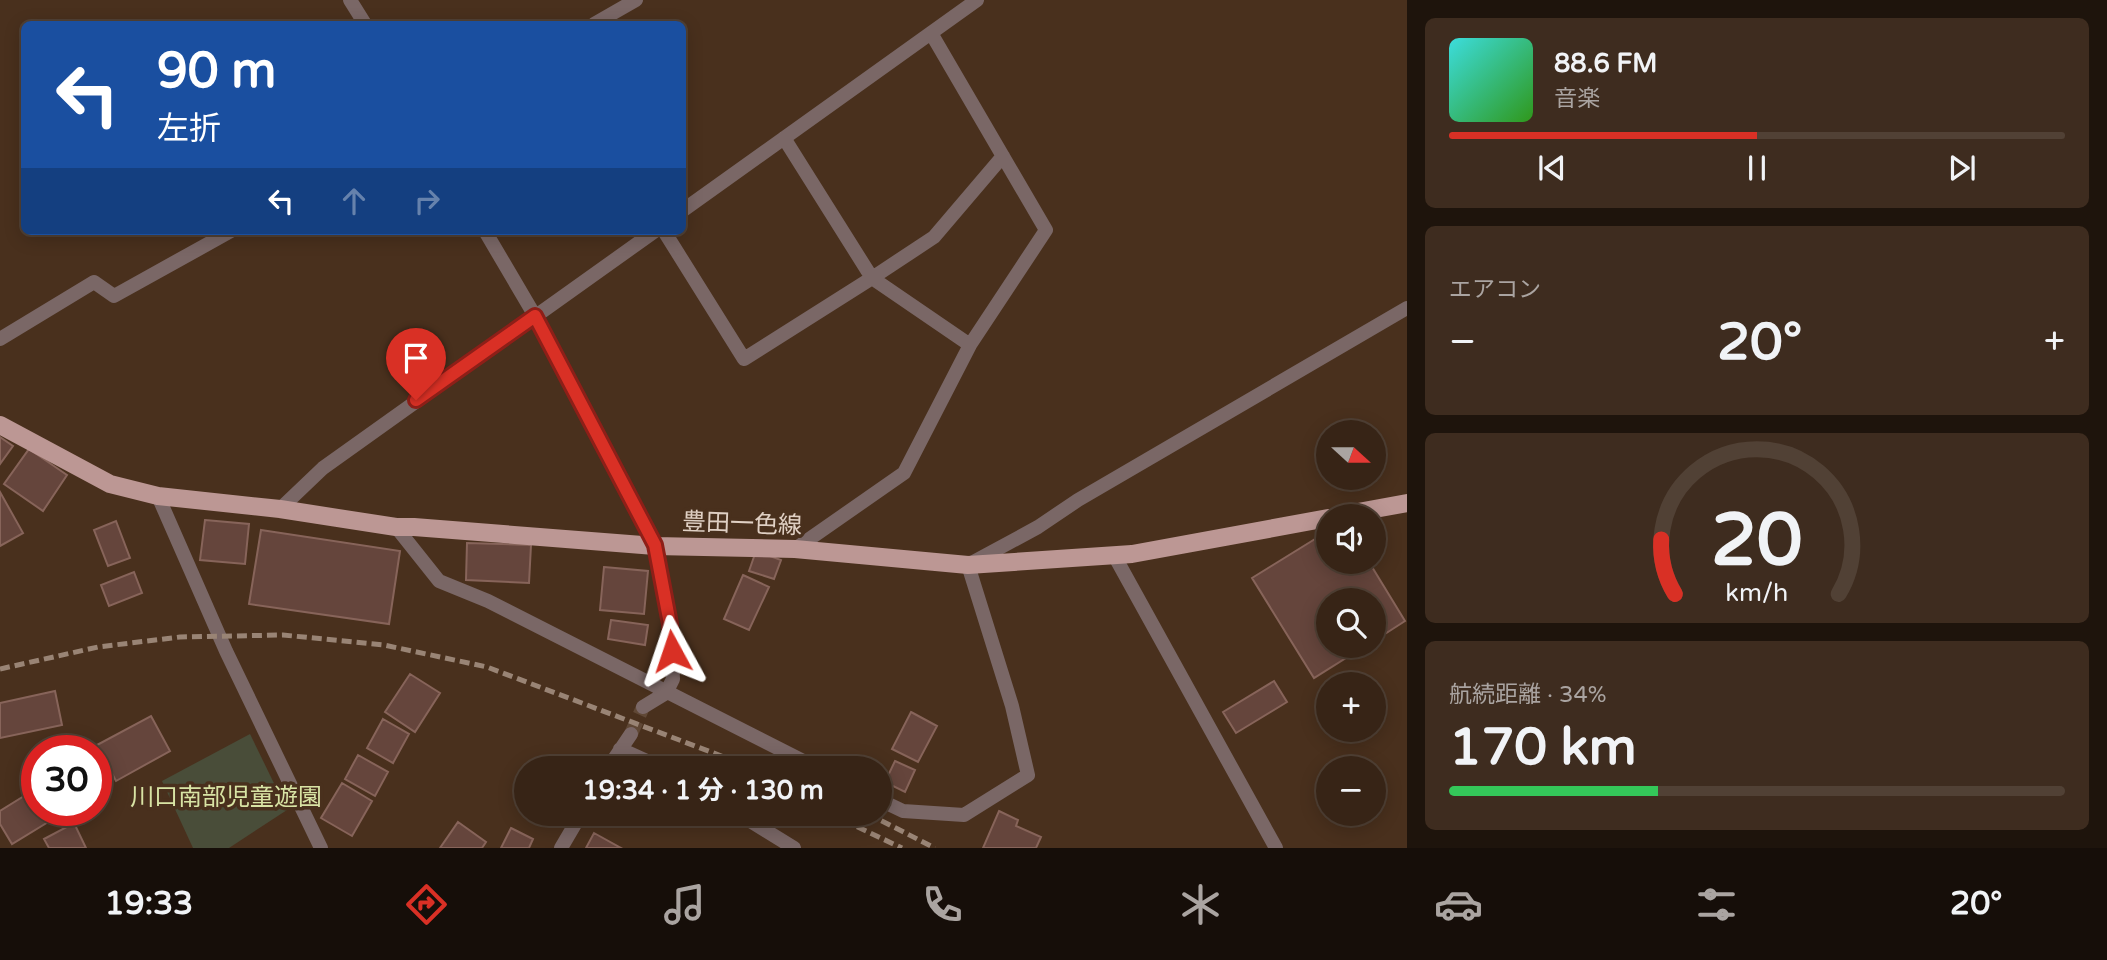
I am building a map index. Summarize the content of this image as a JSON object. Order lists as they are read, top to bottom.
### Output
{
  "streets": {
    "main road": ["豊田一色線"]
  },
  "parks": ["川口南部児童遊園"],
  "north": "right",
  "page": {
    "turn": ["90 m", "左折"],
    "song": ["88.6 FM", "音楽"],
    "tile": [
      "エアコン",
      ["航続距離 · 34%", "170 km"]
    ],
    "heat": ["−", "20°", "+"],
    "map_buttons": ["+", "−"],
    "limit": "30",
    "trip": "19:34 · 1 分 · 130 m",
    "tabs": ["19:33", "20°"],
    "gauge": ["20", "km/h"]
  }
}
